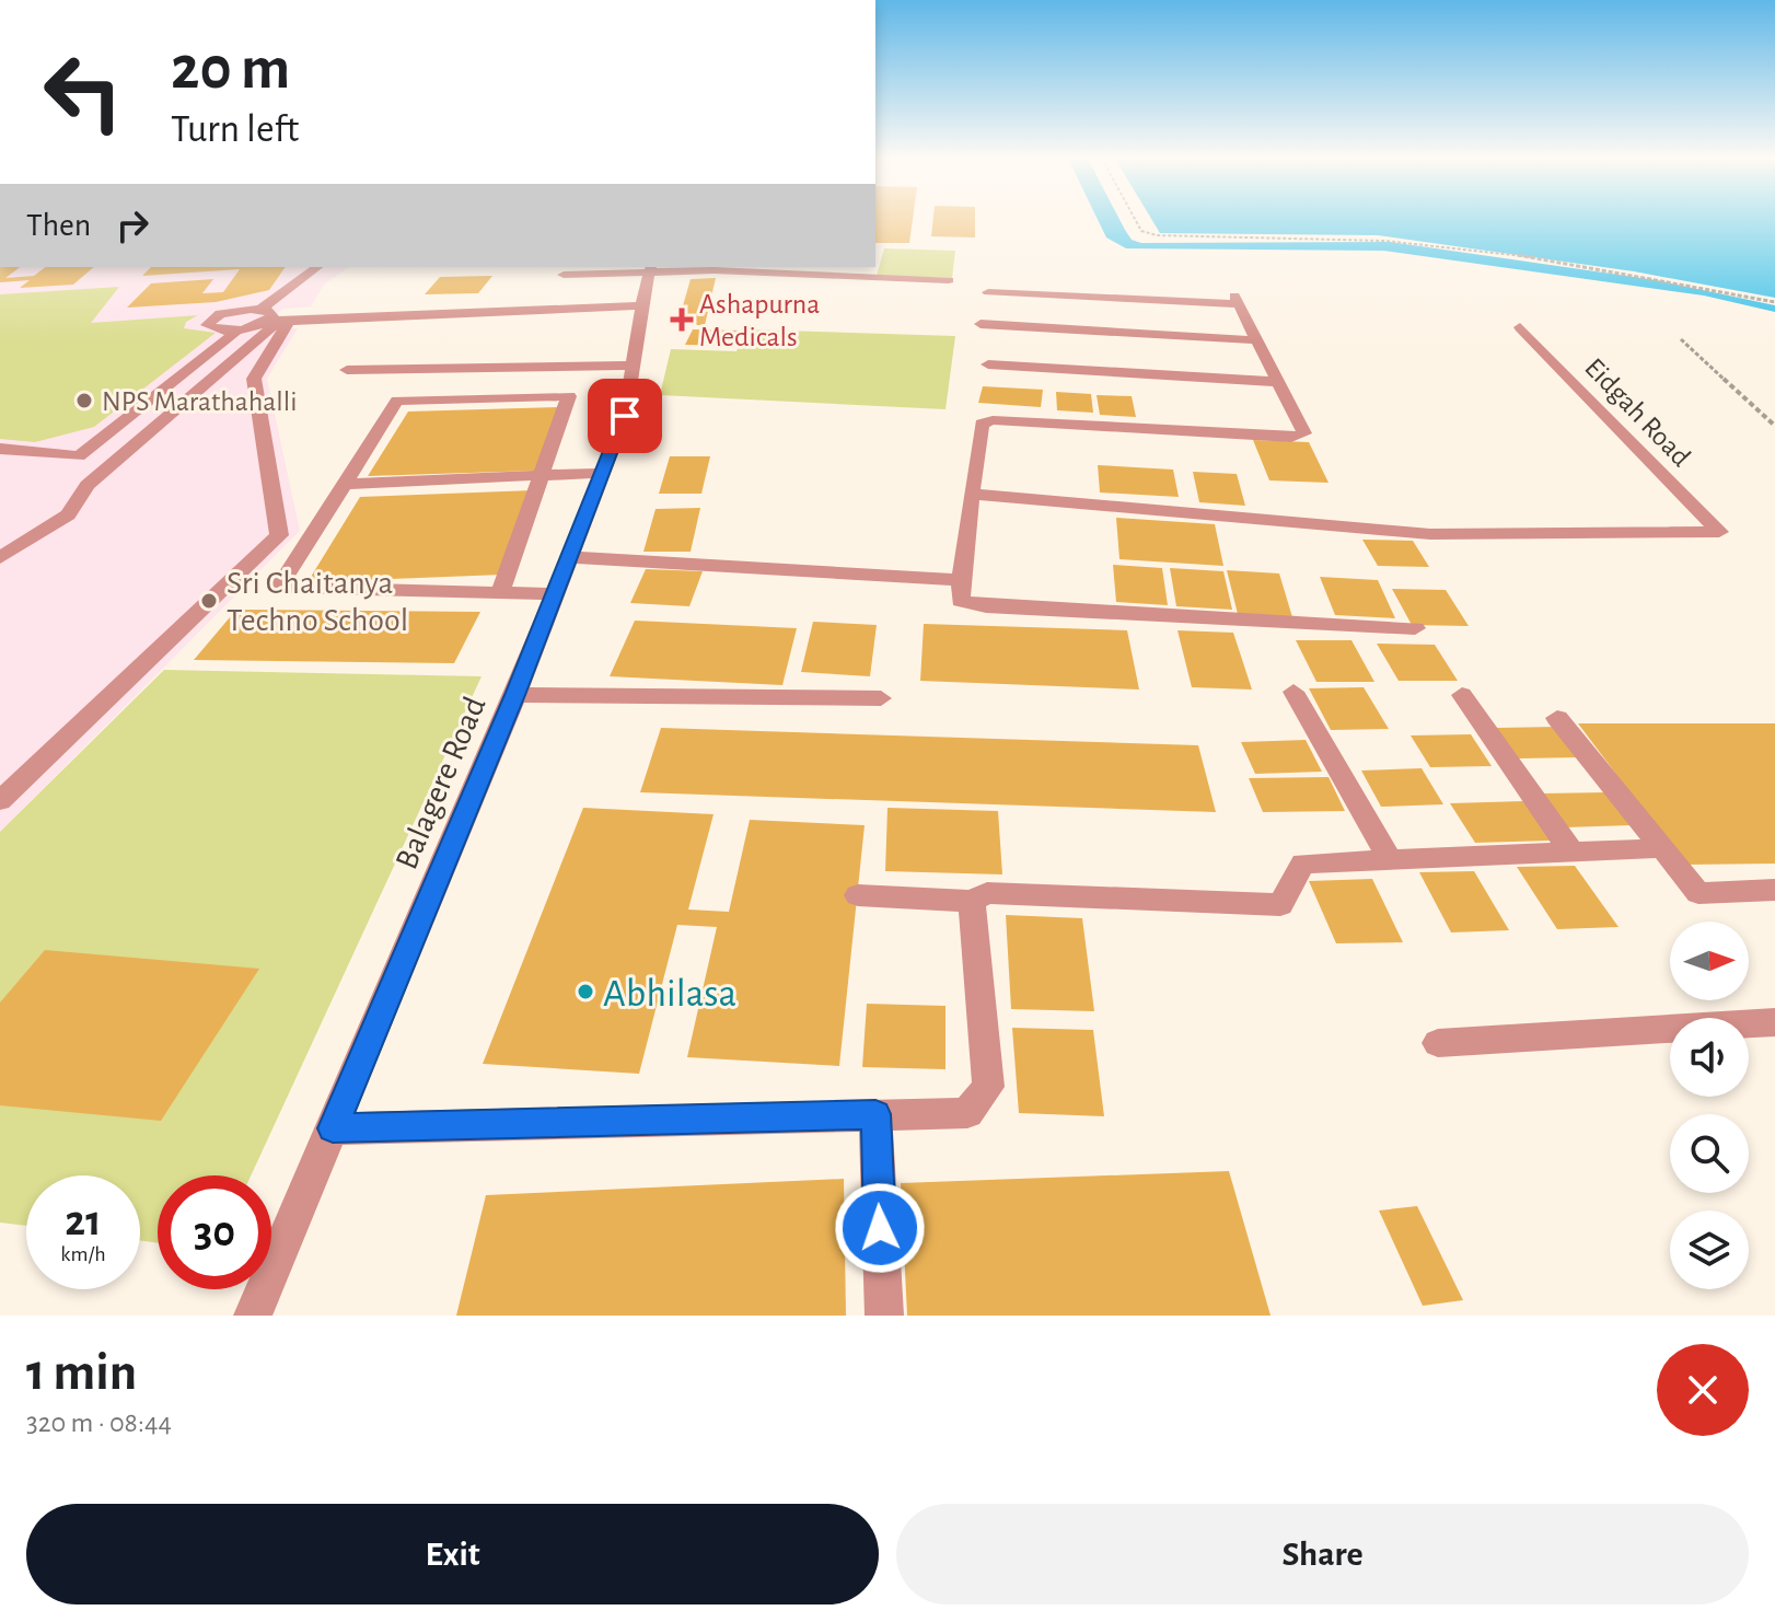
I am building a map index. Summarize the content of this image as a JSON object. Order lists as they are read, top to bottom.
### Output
{
  "streets": {
    "street": ["Eidgah Road", "Balagere Road"]
  },
  "places": {
    "health": ["Ashapurna Medicals"],
    "other": ["NPS Marathahalli", "Sri Chaitanya Techno School", "Abhilasa"]
  },
  "north": "right",
  "page": {
    "turn": ["20 m", "Turn left"],
    "then": "Then",
    "speed": "21 km/h",
    "limit": "30",
    "heading": ["1 min", "320 m · 08:44"],
    "buttons": ["Exit", "Share"]
  }
}
